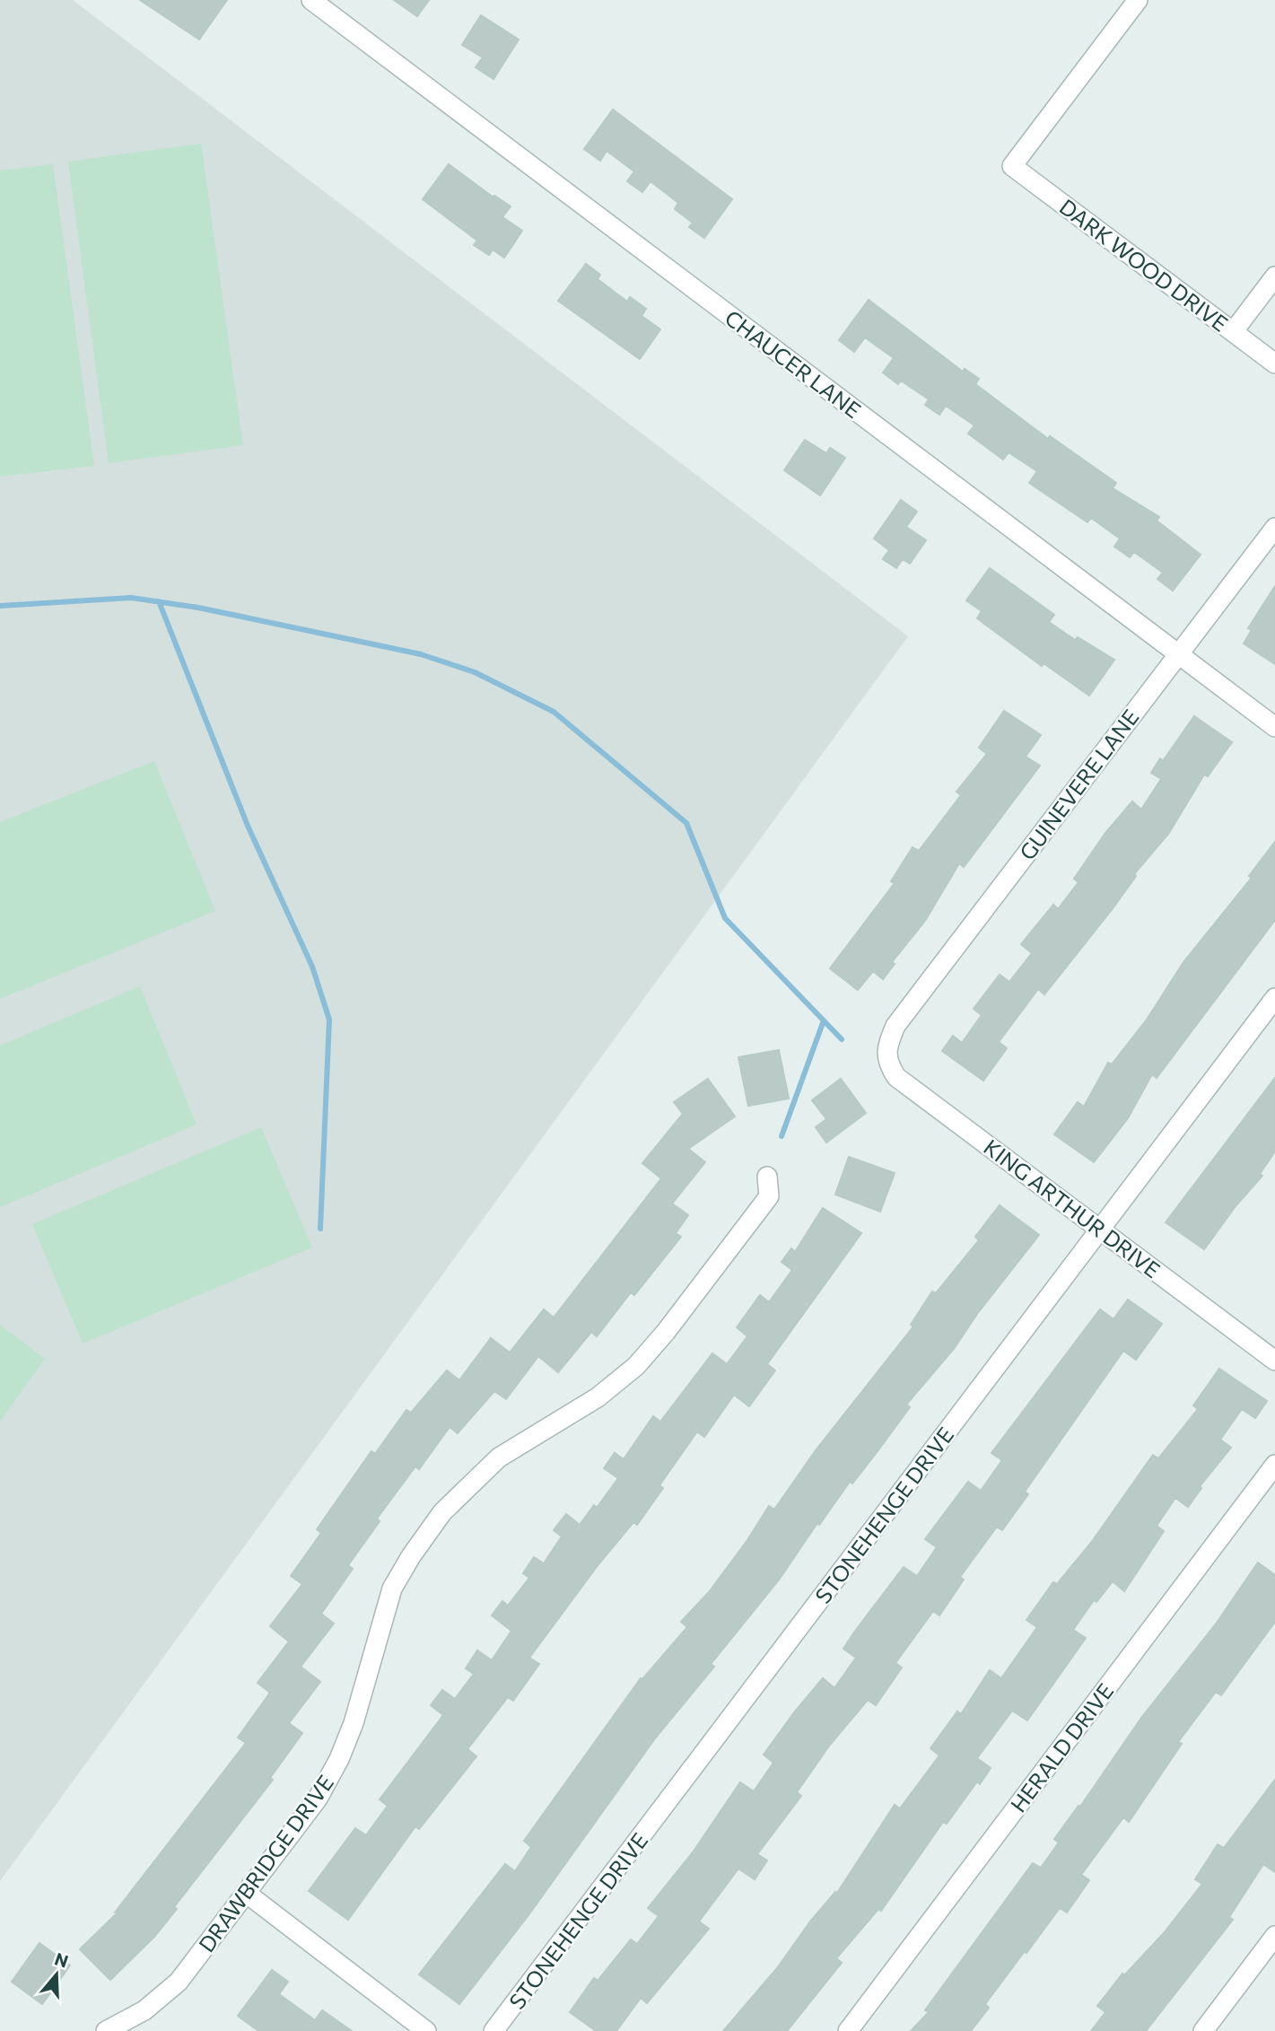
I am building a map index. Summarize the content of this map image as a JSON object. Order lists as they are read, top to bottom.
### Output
{
  "streets": {
    "street": [
      "DARK WOOD DRIVE",
      "CHAUCER LANE",
      "GUINEVERE LANE",
      "KING ARTHUR DRIVE",
      "STONEHENGE DRIVE",
      "HERALD DRIVE",
      "DRAWBRIDGE DRIVE"
    ]
  },
  "crossings": [
    ["CHAUCER LANE", "GUINEVERE LANE"],
    ["GUINEVERE LANE", "KING ARTHUR DRIVE"],
    ["KING ARTHUR DRIVE", "STONEHENGE DRIVE"]
  ],
  "north": "top"
}
